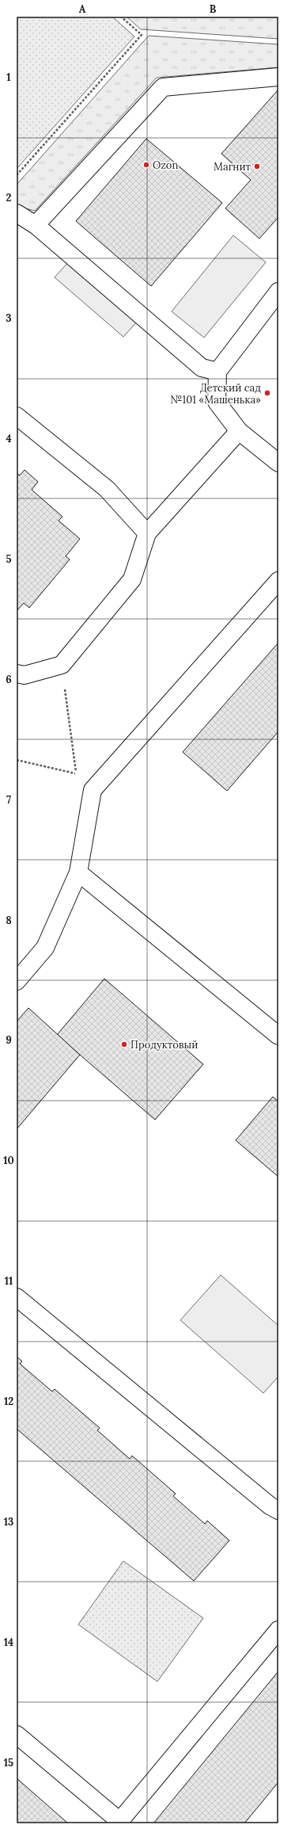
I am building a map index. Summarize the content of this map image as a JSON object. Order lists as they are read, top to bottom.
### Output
{
  "places": [
    "Ozon",
    "Магнит",
    "Детский сад №101 «Машенька»",
    "Продуктовый"
  ],
  "grid": {
    "columns": ["A", "B"],
    "rows": [
      "1",
      "2",
      "3",
      "4",
      "5",
      "6",
      "7",
      "8",
      "9",
      "10",
      "11",
      "12",
      "13",
      "14",
      "15"
    ]
  }
}
